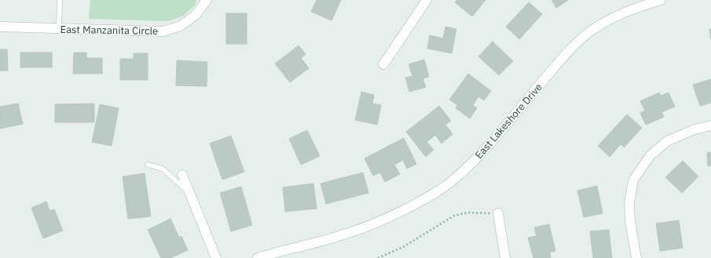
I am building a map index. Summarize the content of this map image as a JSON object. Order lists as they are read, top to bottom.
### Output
{
  "streets": {
    "street": ["East Manzanita Circle", "East Lakeshore Drive"]
  }
}
